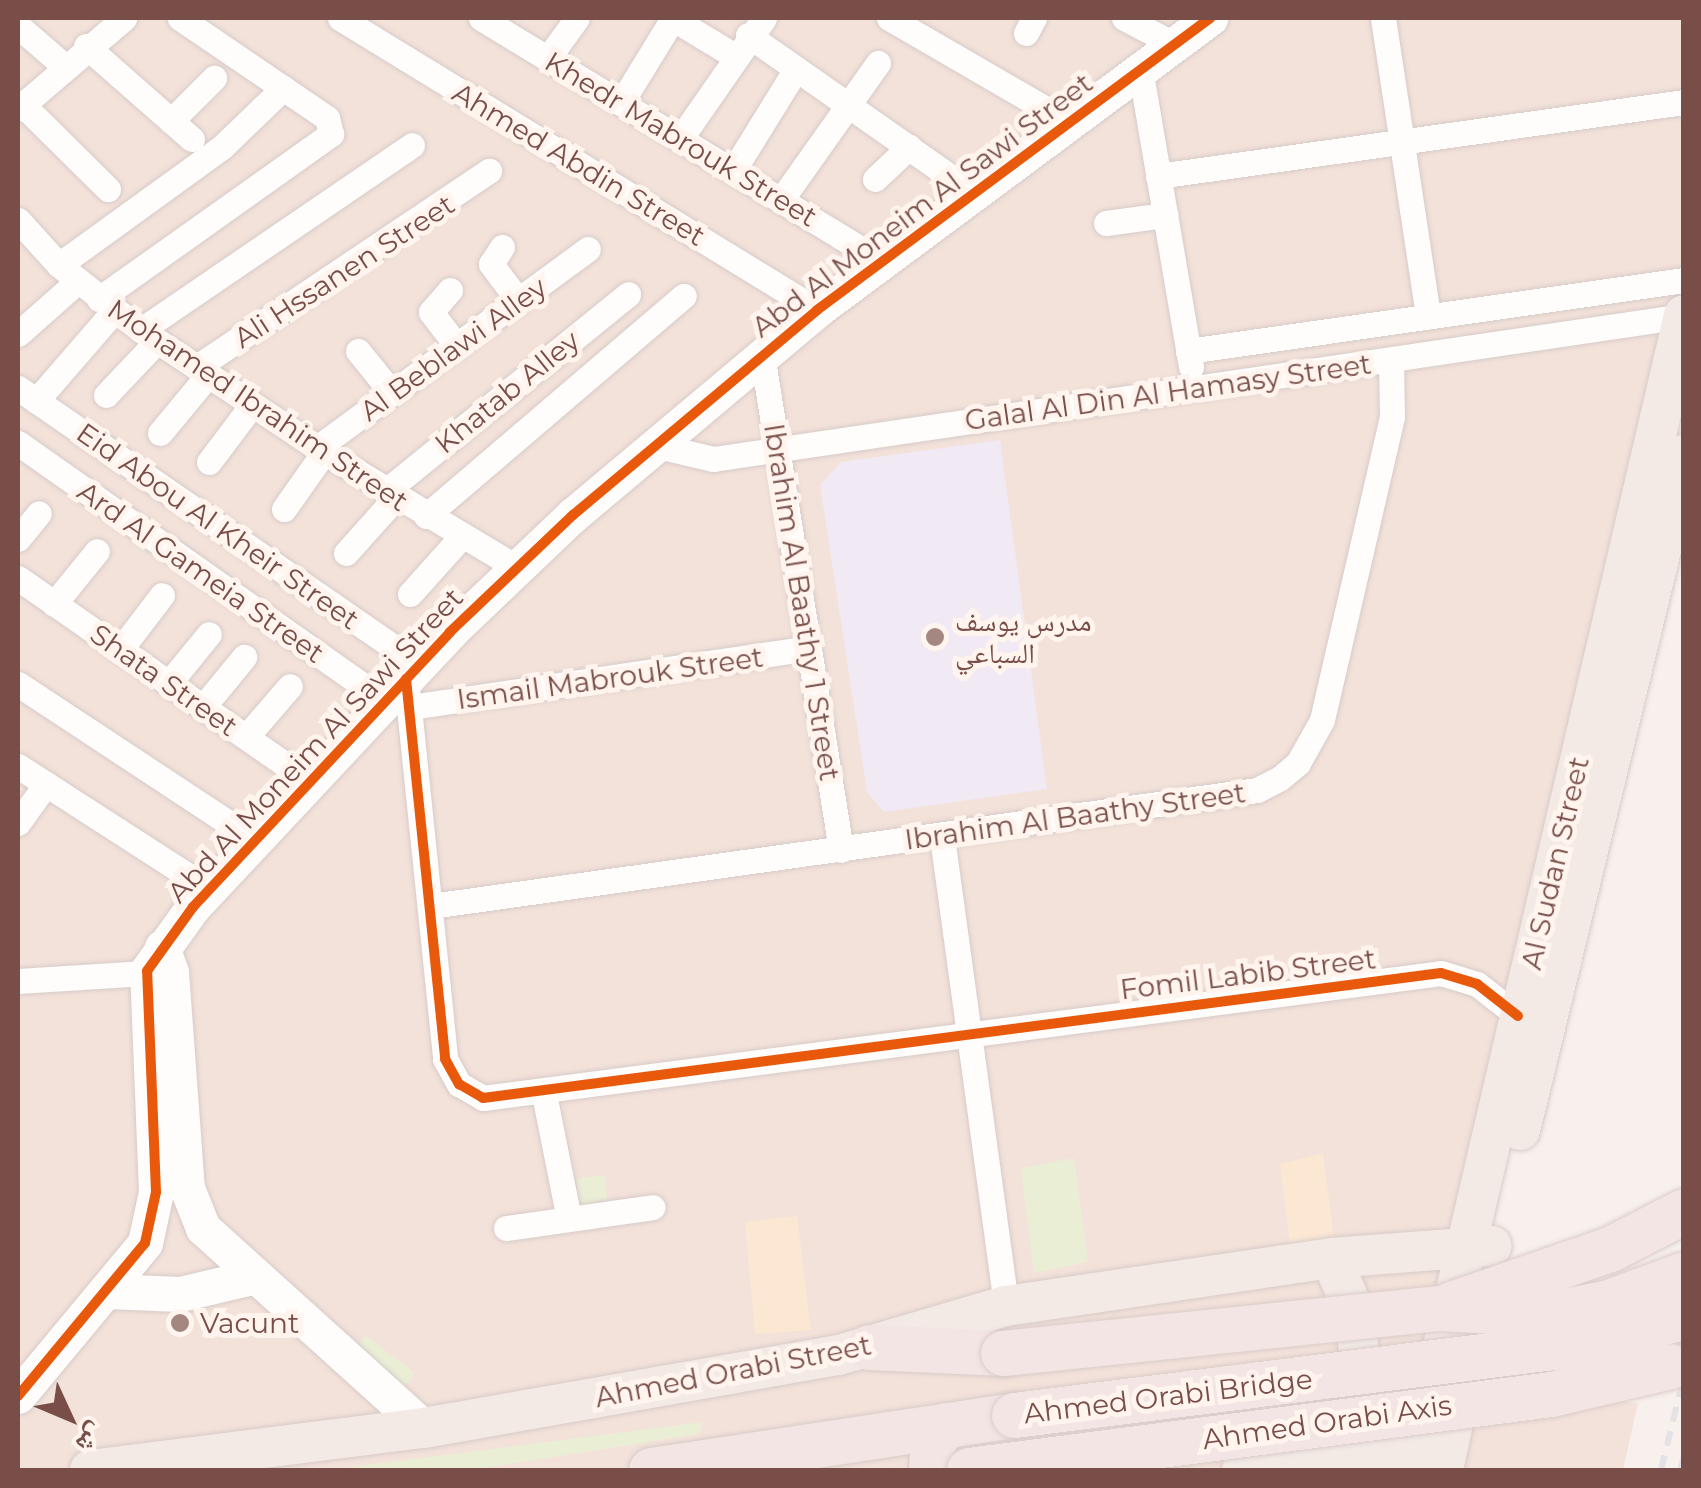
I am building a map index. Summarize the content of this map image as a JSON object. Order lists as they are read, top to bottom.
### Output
{
  "streets": {
    "highway": ["Ahmed Orabi Bridge", "Ahmed Orabi Axis"],
    "main road": ["Al Sudan Street", "Ahmed Orabi Street"],
    "street": [
      "Khedr Mabrouk Street",
      "Ahmed Abdin Street",
      "Abd Al Moneim Al Sawi Street",
      "Ali Hssanen Street",
      "Al Beblawi Alley",
      "Khatab Alley",
      "Galal Al Din Al Hamasy Street",
      "Mohamed Ibrahim Street",
      "Eid Abou Al Kheir Street",
      "Ard Al Gameia Street",
      "Ibrahim Al Baathy 1 Street",
      "Ismail Mabrouk Street",
      "Shata Street",
      "Ibrahim Al Baathy Street",
      "Fomil Labib Street"
    ]
  },
  "crossings": [
    ["Khedr Mabrouk Street", "Abd Al Moneim Al Sawi Street"],
    ["Ahmed Abdin Street", "Abd Al Moneim Al Sawi Street"],
    ["Abd Al Moneim Al Sawi Street", "Galal Al Din Al Hamasy Street"],
    ["Abd Al Moneim Al Sawi Street", "Mohamed Ibrahim Street"],
    ["Abd Al Moneim Al Sawi Street", "Eid Abou Al Kheir Street"],
    ["Abd Al Moneim Al Sawi Street", "Ard Al Gameia Street"],
    ["Abd Al Moneim Al Sawi Street", "Ibrahim Al Baathy 1 Street"],
    ["Abd Al Moneim Al Sawi Street", "Ismail Mabrouk Street"],
    ["Abd Al Moneim Al Sawi Street", "Shata Street"],
    ["Abd Al Moneim Al Sawi Street", "Fomil Labib Street"],
    ["Ali Hssanen Street", "Mohamed Ibrahim Street"],
    ["Al Beblawi Alley", "Mohamed Ibrahim Street"],
    ["Khatab Alley", "Mohamed Ibrahim Street"],
    ["Galal Al Din Al Hamasy Street", "Ibrahim Al Baathy 1 Street"],
    ["Galal Al Din Al Hamasy Street", "Ibrahim Al Baathy Street"],
    ["Galal Al Din Al Hamasy Street", "Al Sudan Street"],
    ["Eid Abou Al Kheir Street", "Ard Al Gameia Street"],
    ["Eid Abou Al Kheir Street", "Ismail Mabrouk Street"],
    ["Eid Abou Al Kheir Street", "Fomil Labib Street"],
    ["Ard Al Gameia Street", "Ismail Mabrouk Street"],
    ["Ard Al Gameia Street", "Fomil Labib Street"],
    ["Ibrahim Al Baathy 1 Street", "Ismail Mabrouk Street"],
    ["Ibrahim Al Baathy 1 Street", "Ibrahim Al Baathy Street"],
    ["Ismail Mabrouk Street", "Fomil Labib Street"],
    ["Ibrahim Al Baathy Street", "Fomil Labib Street"],
    ["Al Sudan Street", "Fomil Labib Street"],
    ["Al Sudan Street", "Ahmed Orabi Street"],
    ["Ahmed Orabi Street", "Ahmed Orabi Bridge"]
  ],
  "places": ["مدرس يوسف السباعي", "Vacunt"],
  "north": "bottom right"
}
